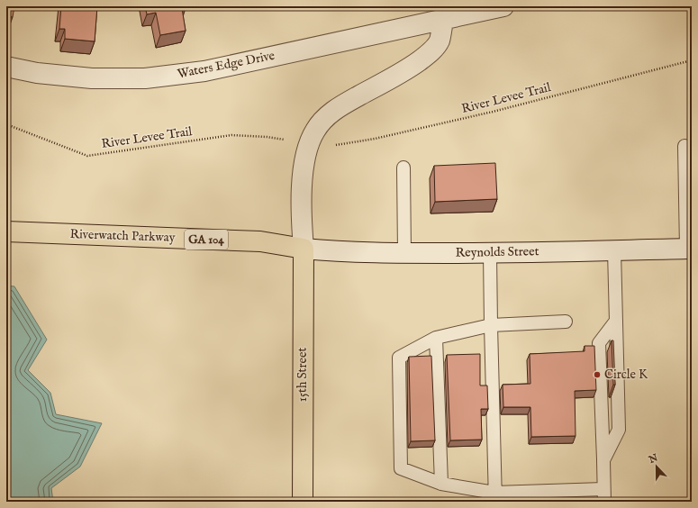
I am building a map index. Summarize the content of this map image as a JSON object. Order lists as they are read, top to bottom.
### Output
{
  "streets": {
    "main road": ["Riverwatch Parkway", "GA 104", "15th Street"],
    "street": ["Waters Edge Drive", "Reynolds Street"],
    "path": ["River Levee Trail"]
  },
  "crossings": [
    ["Riverwatch Parkway", "Reynolds Street"],
    ["Riverwatch Parkway", "15th Street"],
    ["Reynolds Street", "15th Street"]
  ],
  "places": ["Circle K"],
  "north": "top"
}
